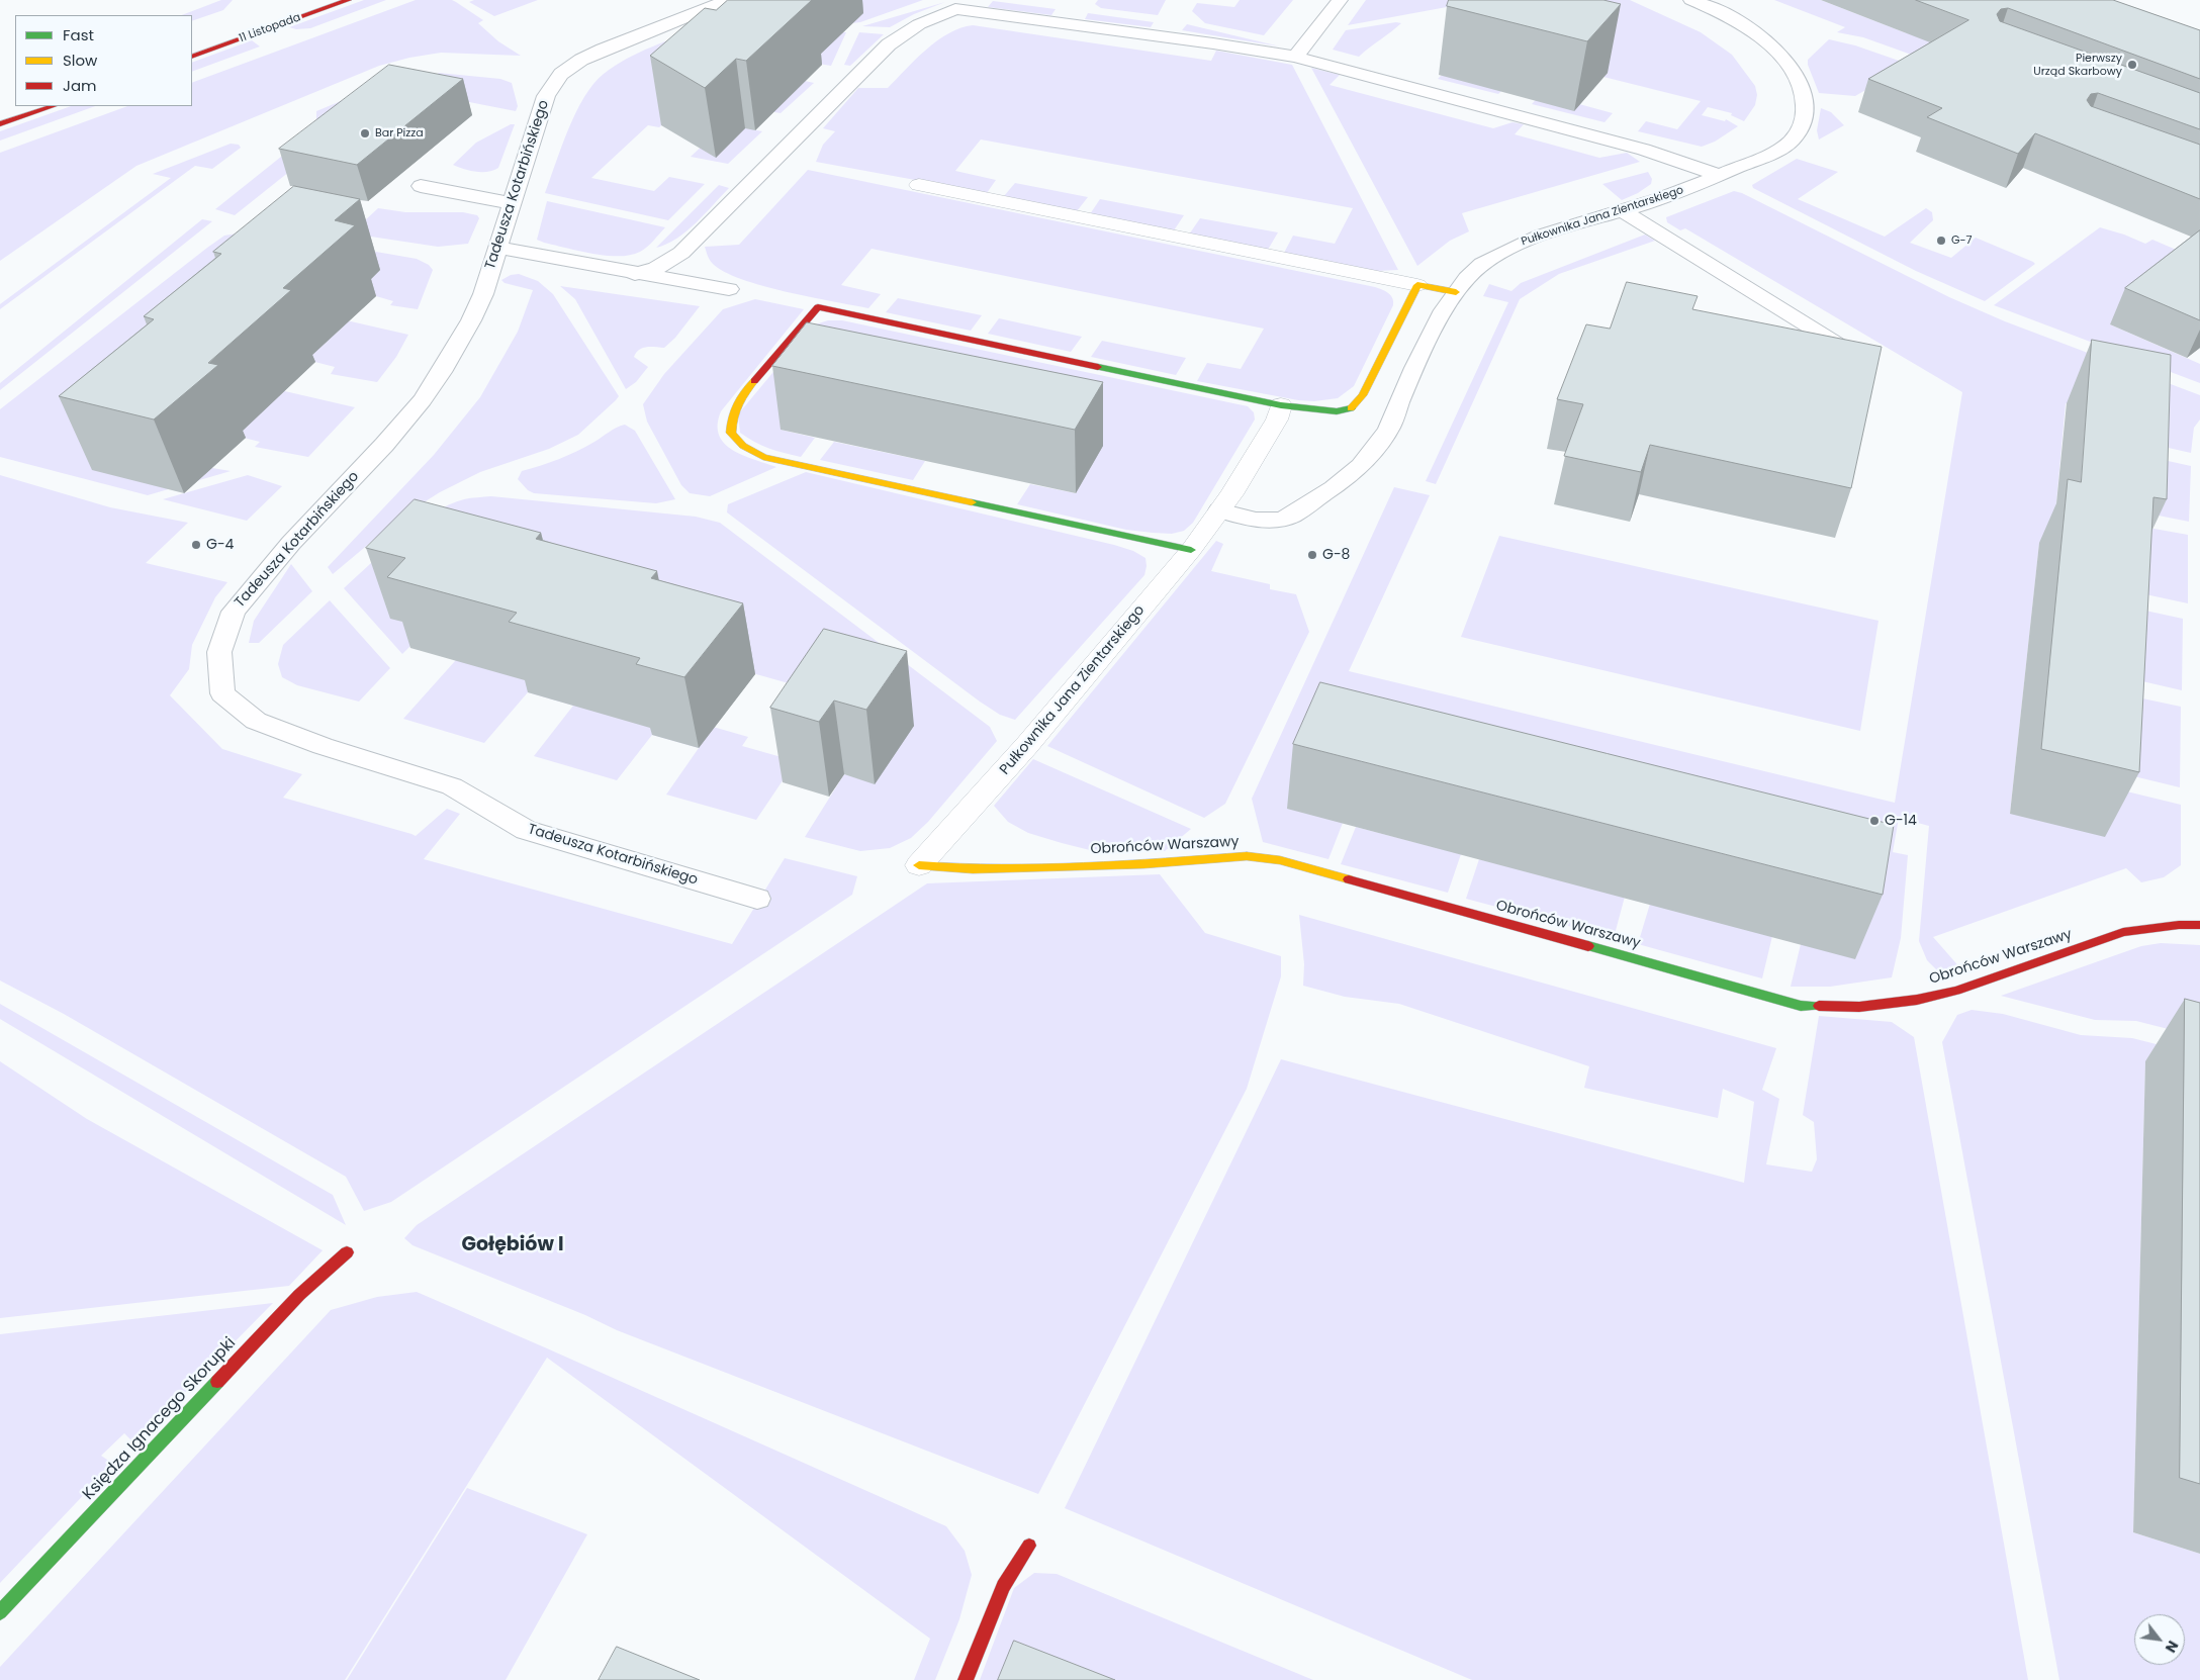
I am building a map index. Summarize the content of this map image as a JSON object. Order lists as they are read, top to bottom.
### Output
{
  "streets": {
    "street": [
      "11 Listopada",
      "Pułkownika Jana Zientarskiego",
      "Obrońców Warszawy",
      "Księdza Ignacego Skorupki"
    ],
    "lane": ["Tadeusza Kotarbińskiego"]
  },
  "crossings": [
    ["Pułkownika Jana Zientarskiego", "Obrońców Warszawy"]
  ],
  "districts": ["Gołębiów I"],
  "places": [
    "Pierwszy Urząd Skarbowy",
    "Bar Pizza",
    "G-7",
    "G-4",
    "G-8",
    "G-14"
  ],
  "legend": ["Fast", "Slow", "Jam"],
  "north": "bottom right"
}
